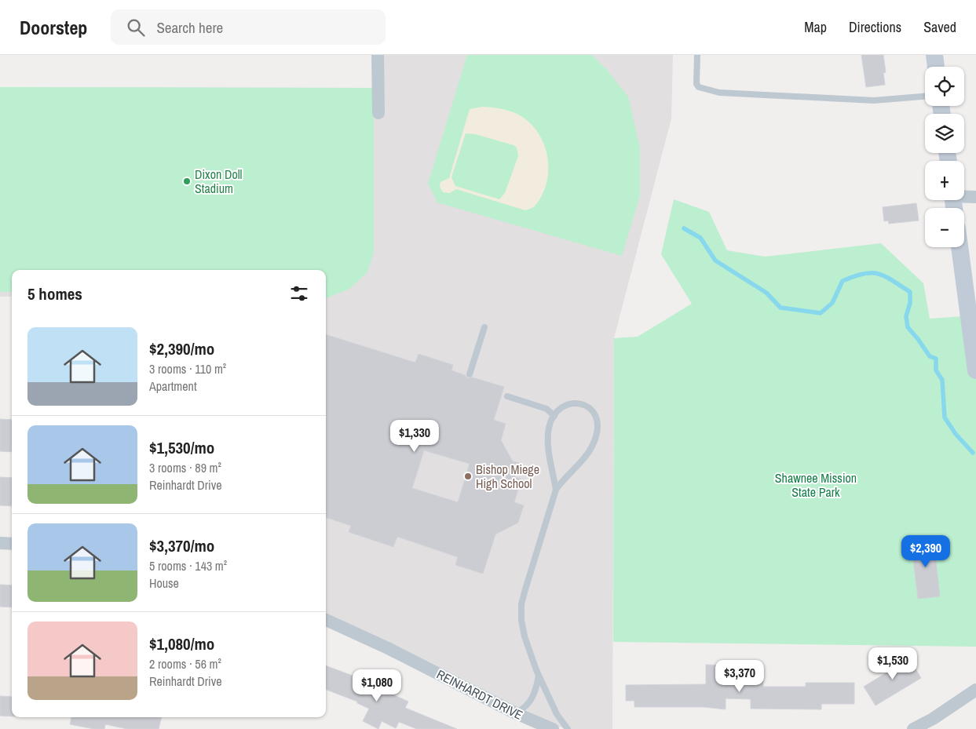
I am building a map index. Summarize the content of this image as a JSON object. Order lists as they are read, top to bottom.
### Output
{
  "streets": {
    "street": ["REINHARDT DRIVE"]
  },
  "parks": ["Shawnee Mission State Park"],
  "places": ["Dixon Doll Stadium", "Bishop Miege High School"],
  "page": {
    "header": "Doorstep",
    "search": "Search here",
    "nav": ["Map", "Directions", "Saved"],
    "map_buttons": ["+", "−"],
    "heading": "5 homes",
    "list": [
      {
        "name": "$2,390/mo",
        "note": "3 rooms · 110 m² · Apartment"
      },
      {
        "name": "$1,530/mo",
        "note": "3 rooms · 89 m² · Reinhardt Drive"
      },
      {
        "name": "$3,370/mo",
        "note": "5 rooms · 143 m² · House"
      },
      {
        "name": "$1,080/mo",
        "note": "2 rooms · 56 m² · Reinhardt Drive"
      }
    ],
    "price": [
      "$1,330",
      "$2,390",
      "$1,530",
      "$3,370",
      "$1,080"
    ]
  }
}
